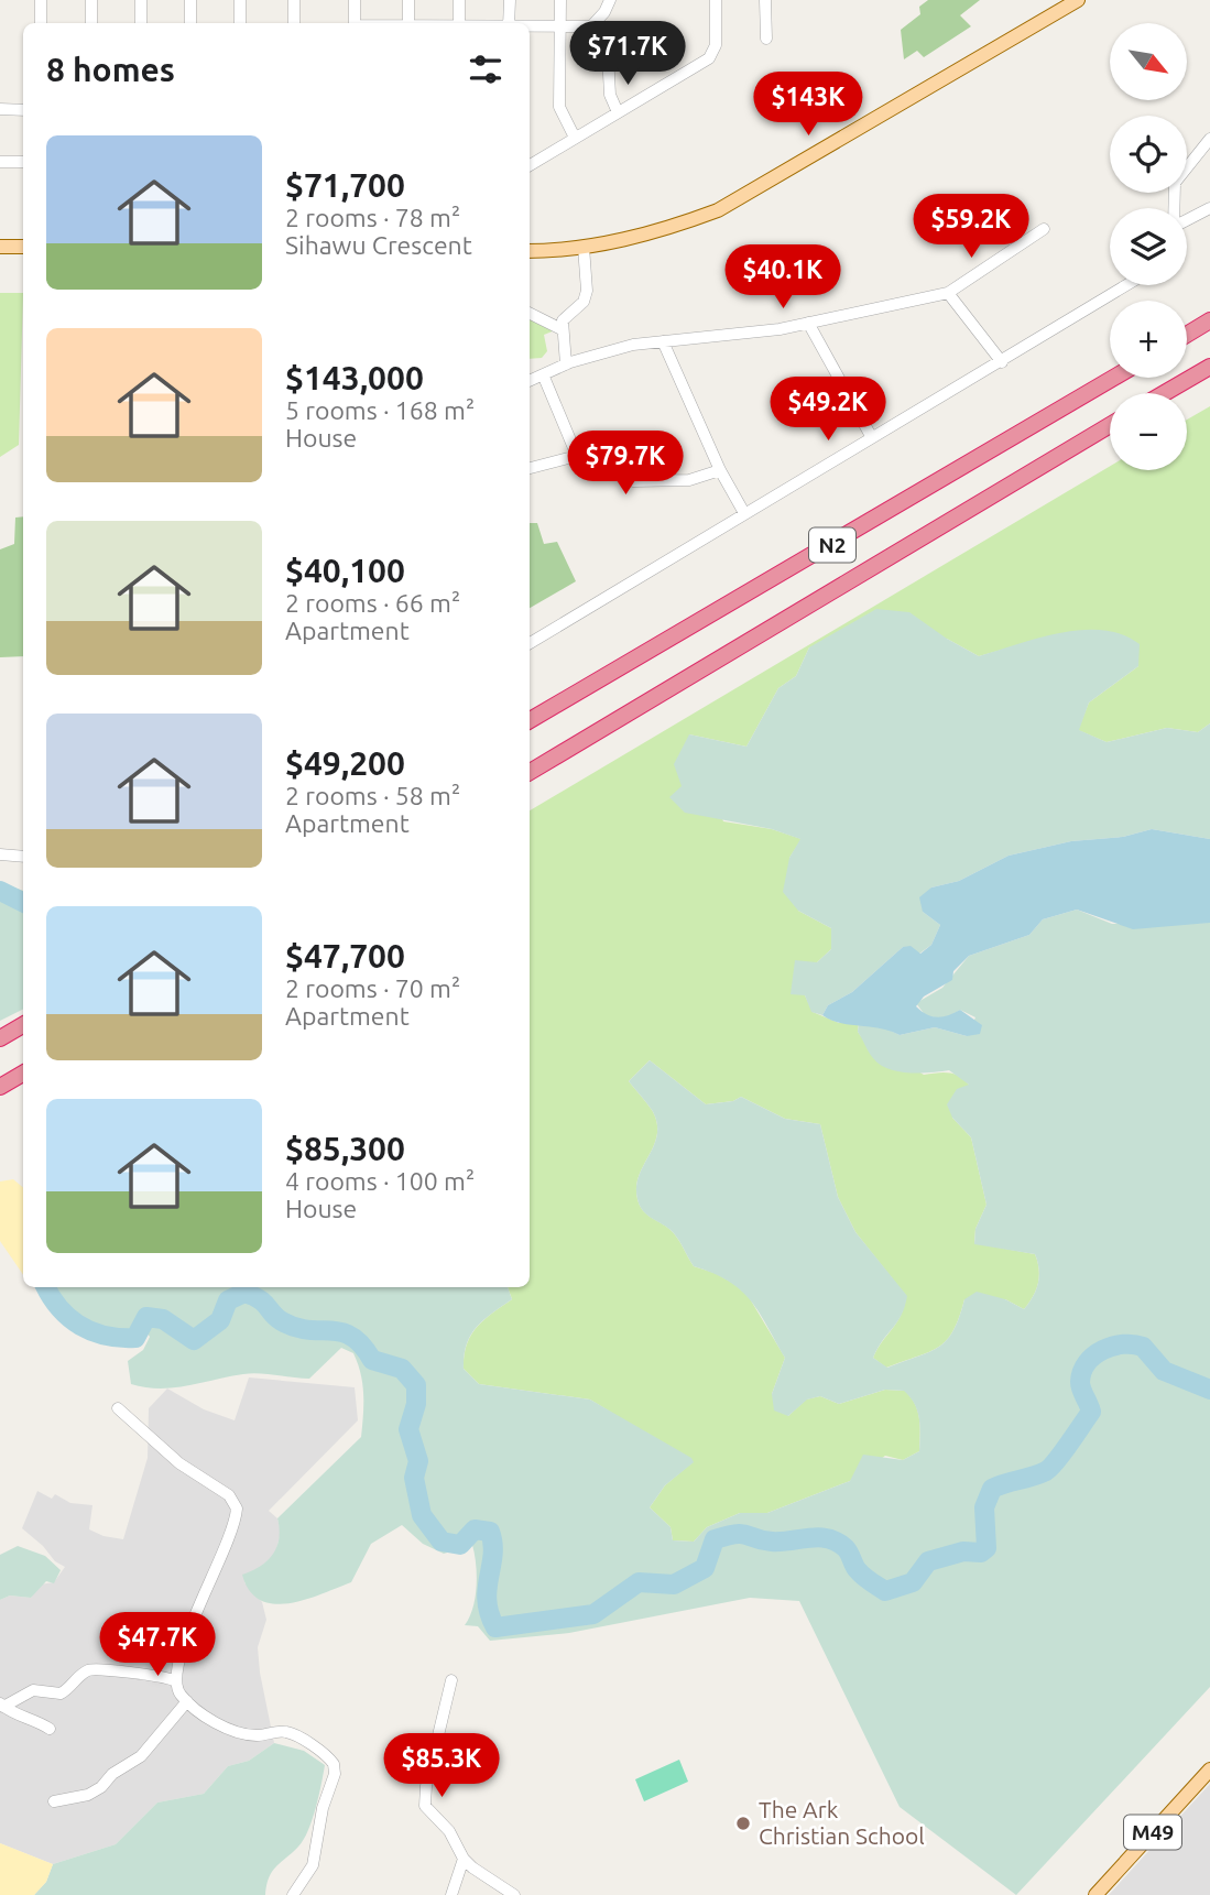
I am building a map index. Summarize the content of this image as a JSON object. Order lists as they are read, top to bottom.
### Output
{
  "streets": {
    "highway": ["N2"],
    "main road": ["M49"]
  },
  "places": ["The Ark Christian School"],
  "north": "bottom right",
  "page": {
    "price": [
      "$71.7K",
      "$143K",
      "$59.2K",
      "$40.1K",
      "$49.2K",
      "$79.7K",
      "$47.7K",
      "$85.3K"
    ],
    "map_buttons": ["+", "−"],
    "heading": "8 homes",
    "list": [
      {
        "name": "$71,700",
        "note": "2 rooms · 78 m² · Sihawu Crescent"
      },
      {
        "name": "$143,000",
        "note": "5 rooms · 168 m² · House"
      },
      {
        "name": "$40,100",
        "note": "2 rooms · 66 m² · Apartment"
      },
      {
        "name": "$49,200",
        "note": "2 rooms · 58 m² · Apartment"
      },
      {
        "name": "$47,700",
        "note": "2 rooms · 70 m² · Apartment"
      },
      {
        "name": "$85,300",
        "note": "4 rooms · 100 m² · House"
      }
    ]
  }
}
